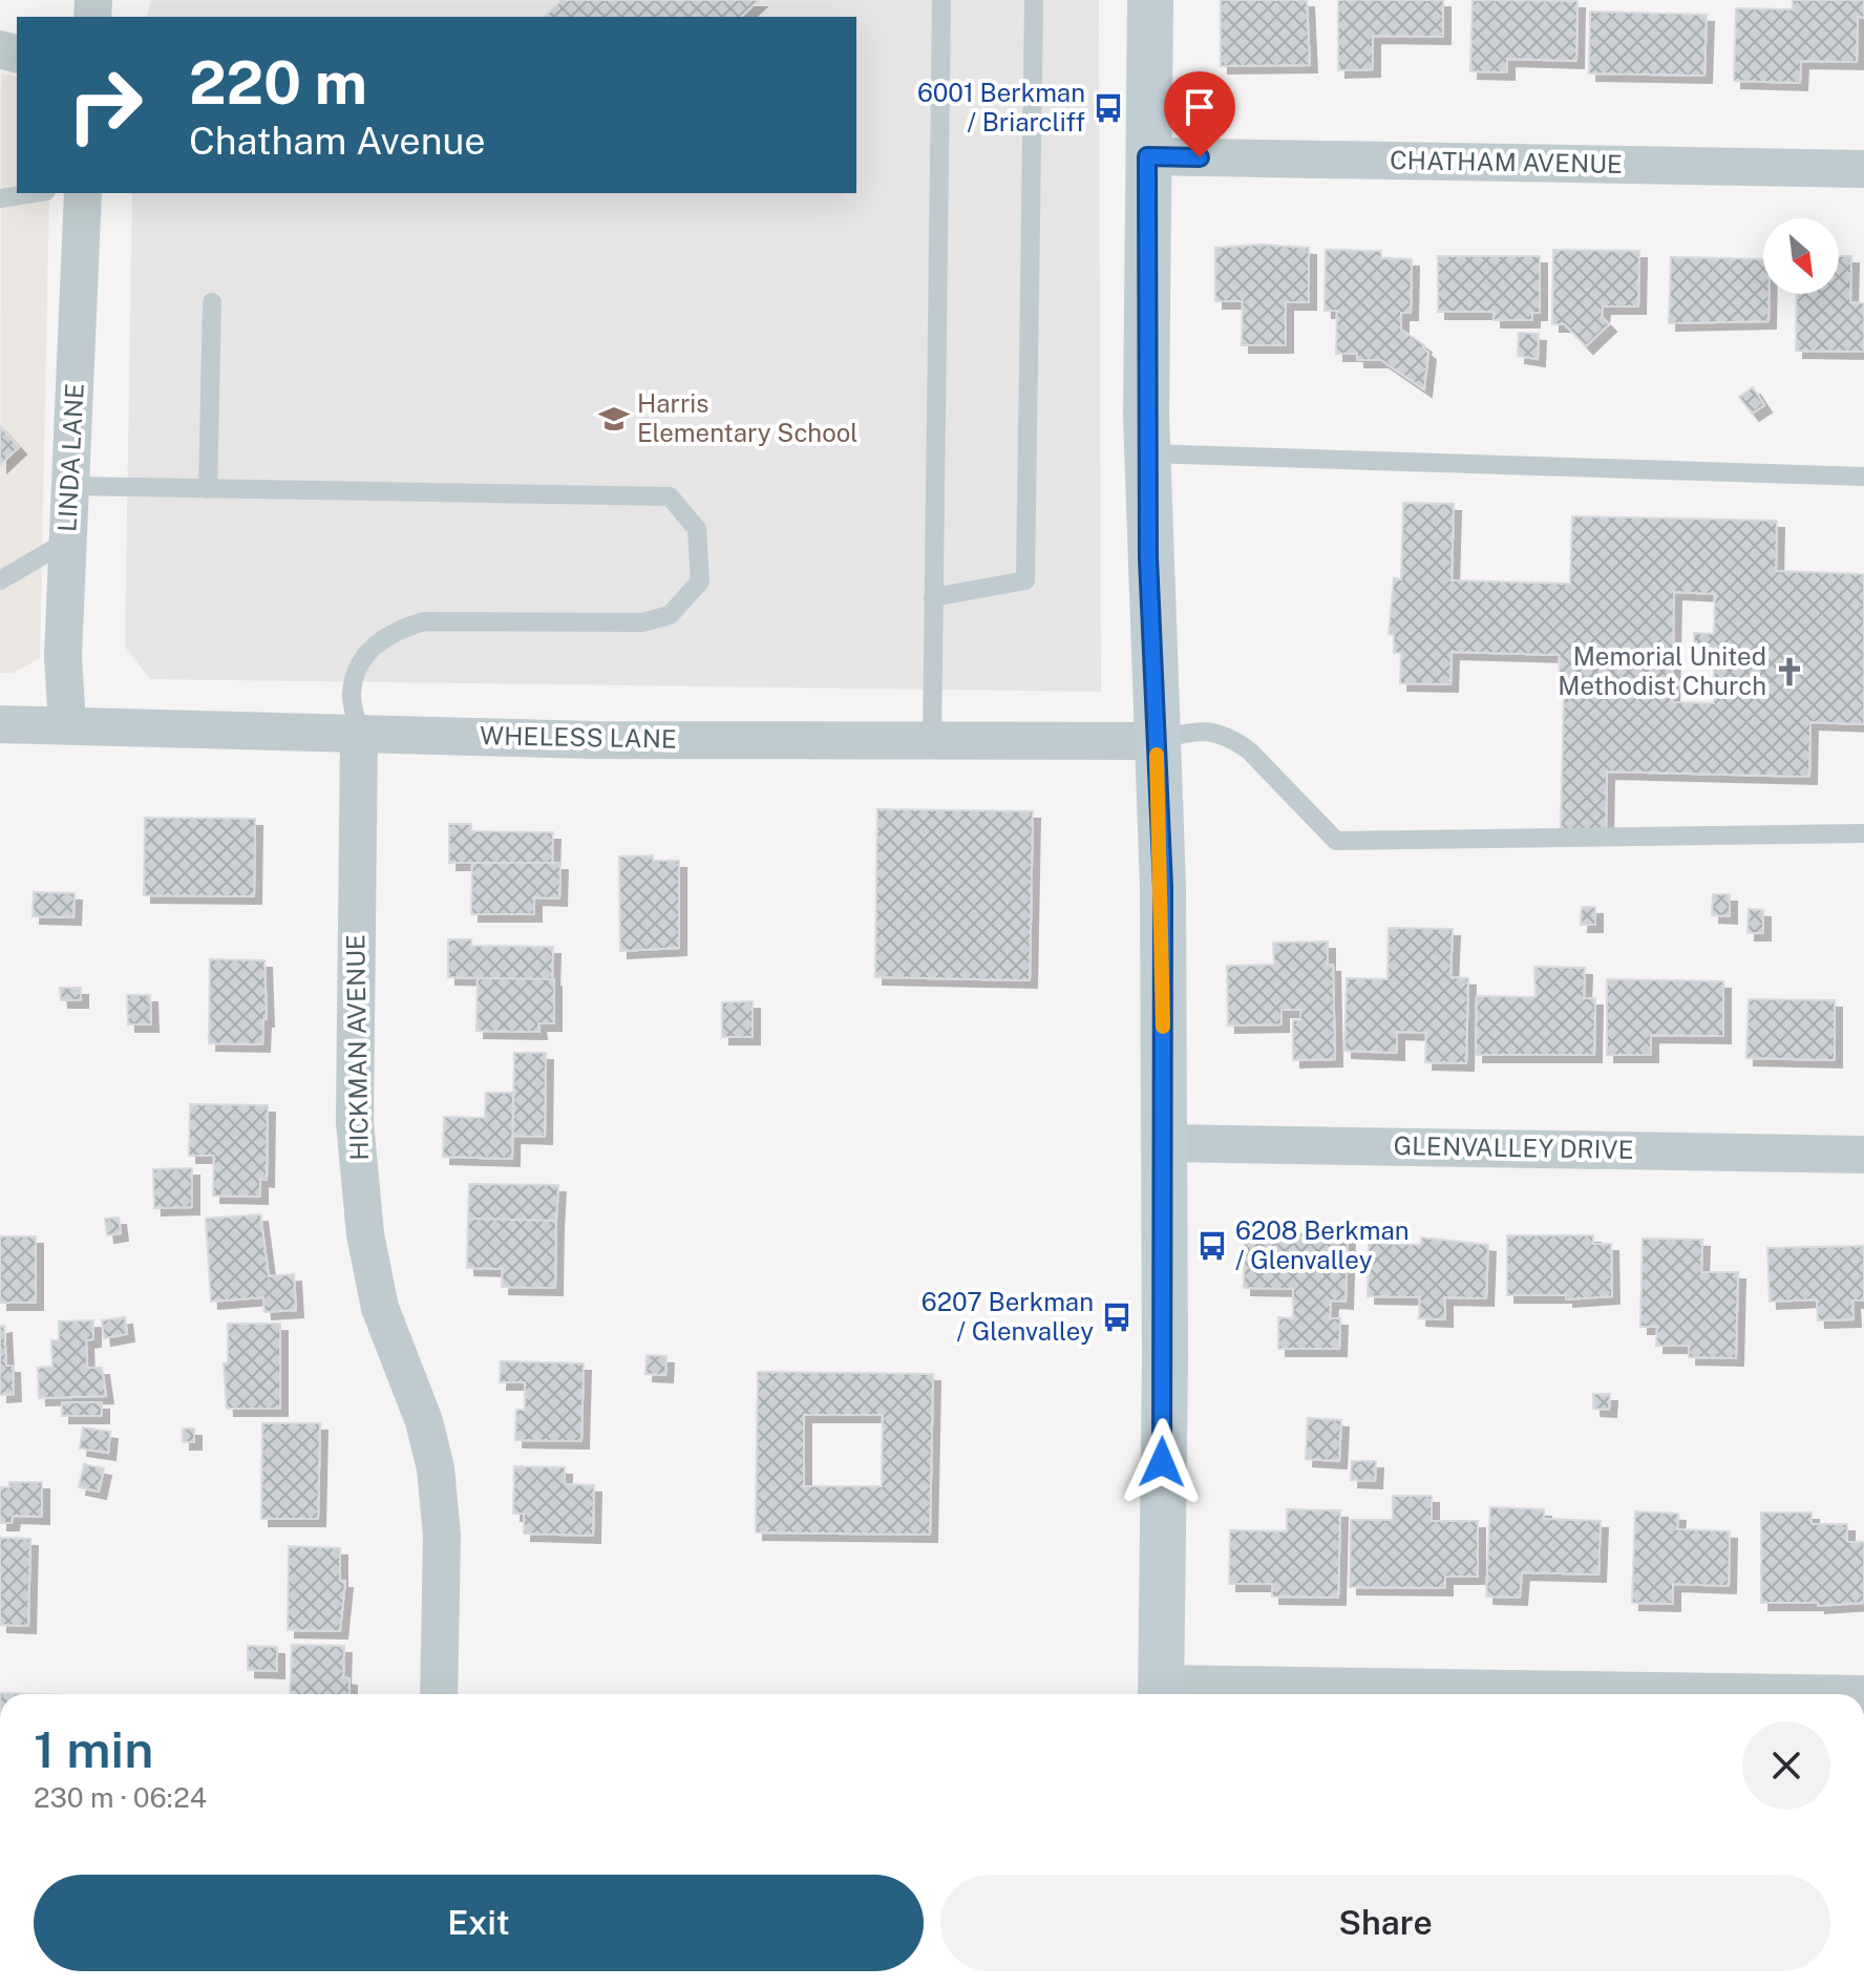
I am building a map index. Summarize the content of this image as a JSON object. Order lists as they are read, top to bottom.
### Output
{
  "streets": {
    "street": [
      "CHATHAM AVENUE",
      "LINDA LANE",
      "WHELESS LANE",
      "HICKMAN AVENUE",
      "GLENVALLEY DRIVE"
    ]
  },
  "crossings": [
    ["LINDA LANE", "WHELESS LANE"],
    ["WHELESS LANE", "HICKMAN AVENUE"]
  ],
  "places": {
    "bus stop": ["6001 Berkman / Briarcliff", "6208 Berkman / Glenvalley", "6207 Berkman / Glenvalley"],
    "school or university": ["Harris Elementary School"],
    "church": ["Memorial United Methodist Church"]
  },
  "north": "bottom right",
  "page": {
    "turn": ["220 m", "Chatham Avenue"],
    "heading": ["1 min", "230 m · 06:24"],
    "buttons": ["Exit", "Share"]
  }
}
